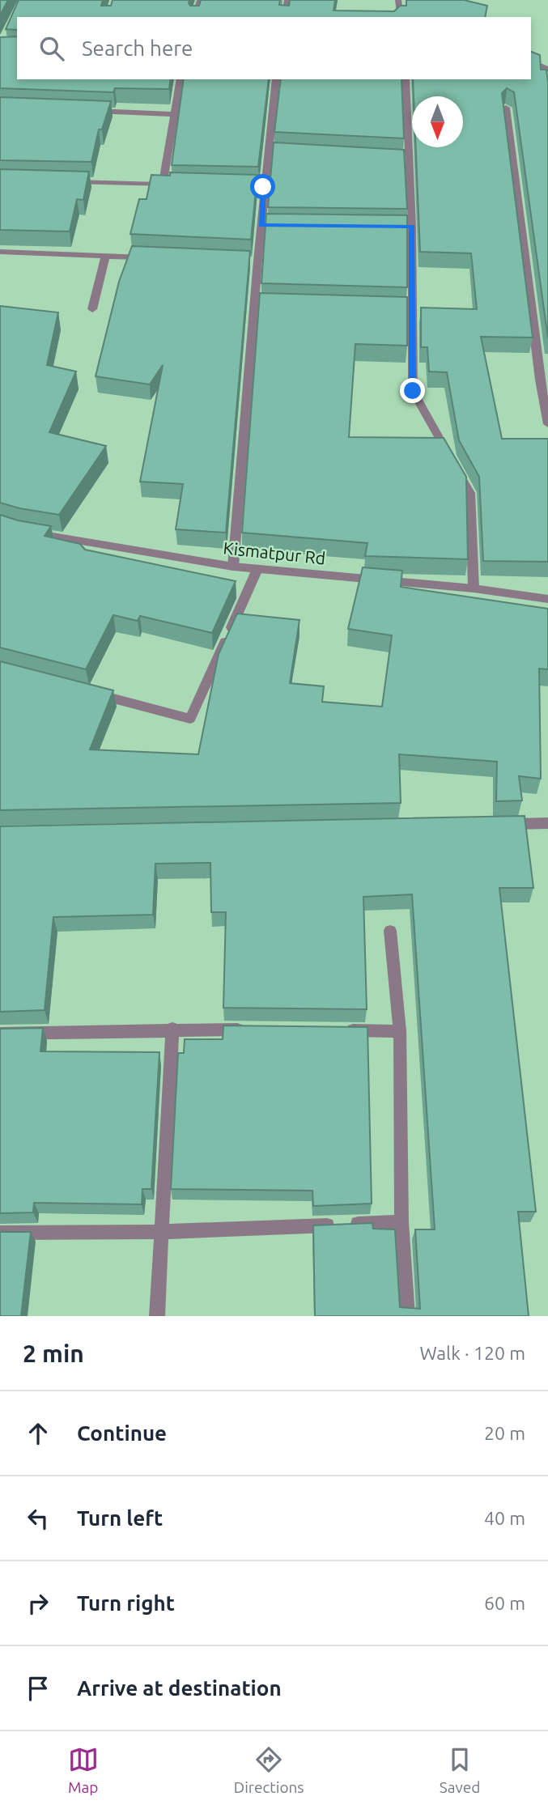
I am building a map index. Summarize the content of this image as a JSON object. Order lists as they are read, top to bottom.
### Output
{
  "streets": {
    "street": ["Kismatpur Rd"]
  },
  "north": "bottom",
  "page": {
    "search": "Search here",
    "heading": ["2 min", "Walk · 120 m"],
    "list": [
      ["Continue", "20 m"],
      ["Turn left", "40 m"],
      ["Turn right", "60 m"],
      "Arrive at destination"
    ],
    "nav": ["Map", "Directions", "Saved"]
  }
}
